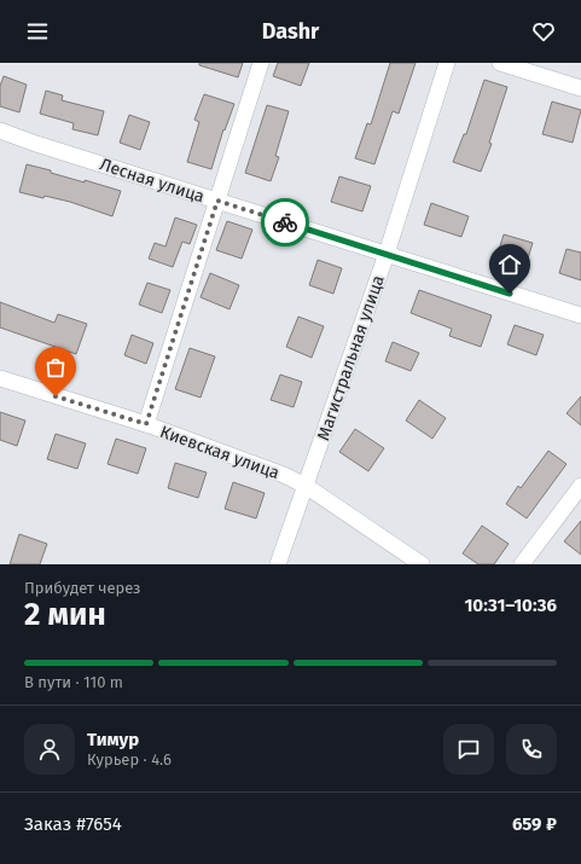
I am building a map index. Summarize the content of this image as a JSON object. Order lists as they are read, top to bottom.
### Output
{
  "streets": {
    "street": ["Лесная улица", "Магистральная улица", "Киевская улица"]
  },
  "crossings": [
    ["Лесная улица", "Магистральная улица"],
    ["Магистральная улица", "Киевская улица"]
  ],
  "page": {
    "header": "Dashr",
    "heading": ["2 мин", "Прибудет через", "10:31–10:36"],
    "panel": [
      "Тимур",
      "Курьер · 4.6",
      "Заказ #7654",
      "659 ₽"
    ],
    "bar": "В пути · 110 m"
  }
}
